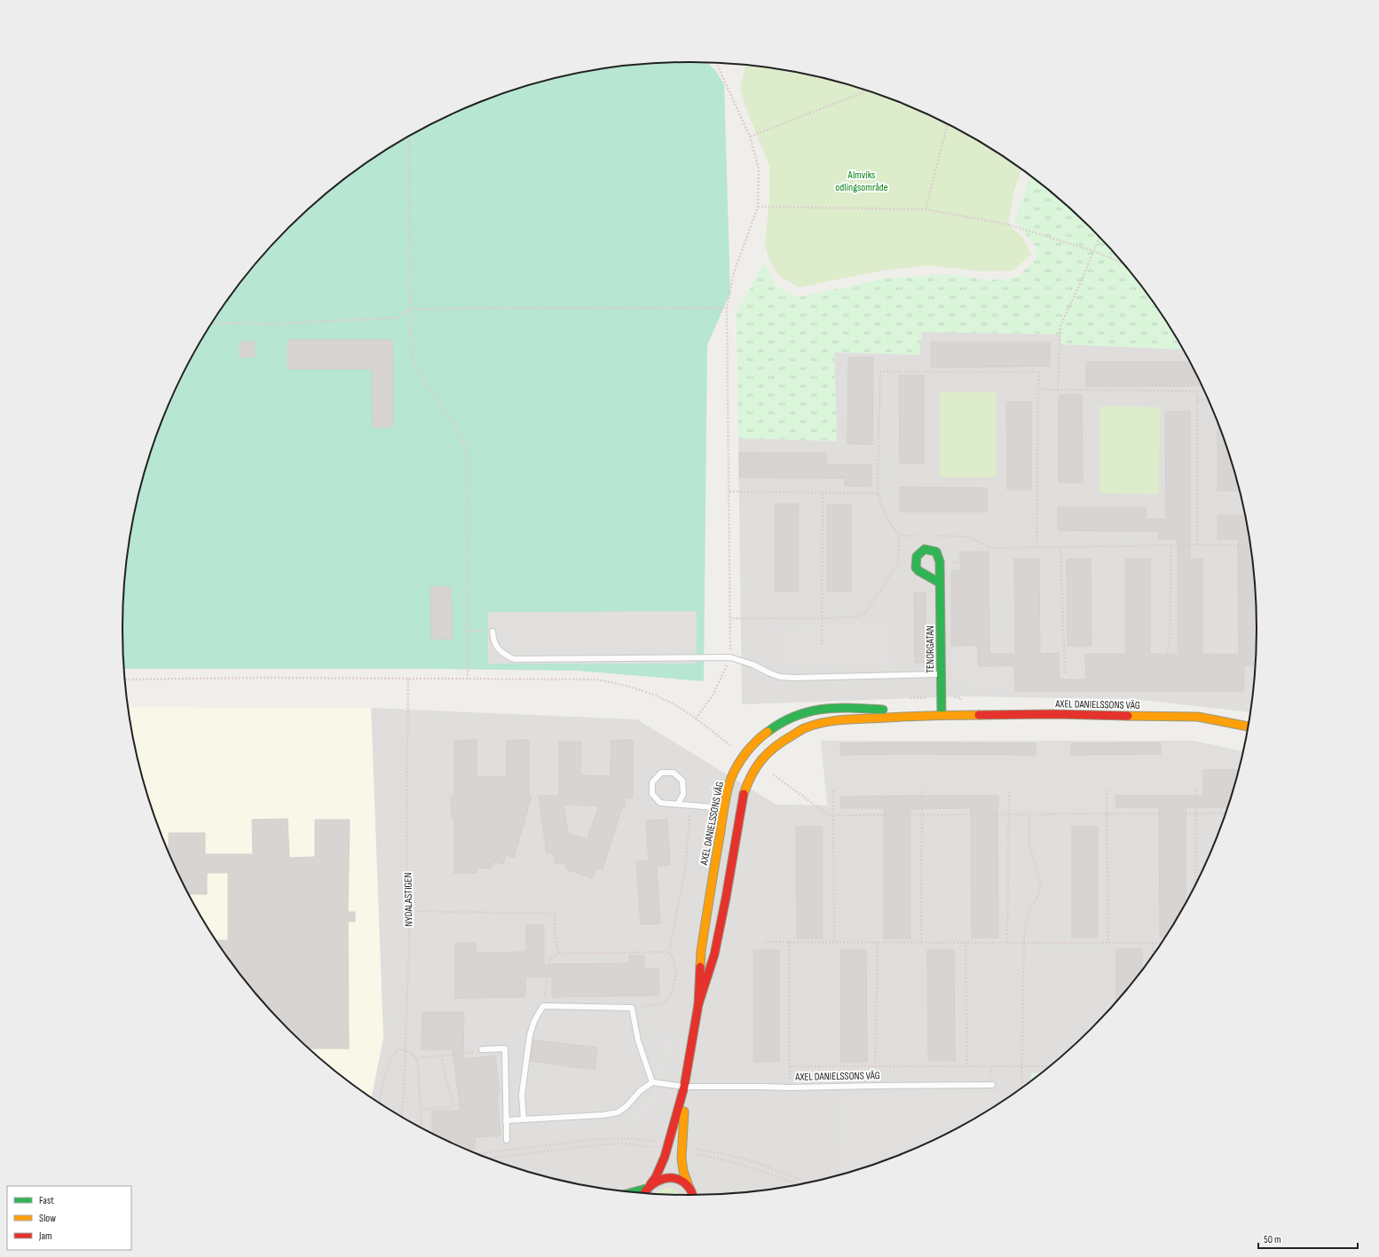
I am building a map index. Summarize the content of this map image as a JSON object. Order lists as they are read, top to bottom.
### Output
{
  "streets": {
    "street": ["TENORGATAN", "AXEL DANIELSSONS VÄG"],
    "path": ["NYDALASTIGEN"]
  },
  "crossings": [
    ["TENORGATAN", "AXEL DANIELSSONS VÄG"]
  ],
  "parks": ["Almviks odlingsområde"],
  "legend": ["Fast", "Slow", "Jam"],
  "scale_bar": "50 m"
}
